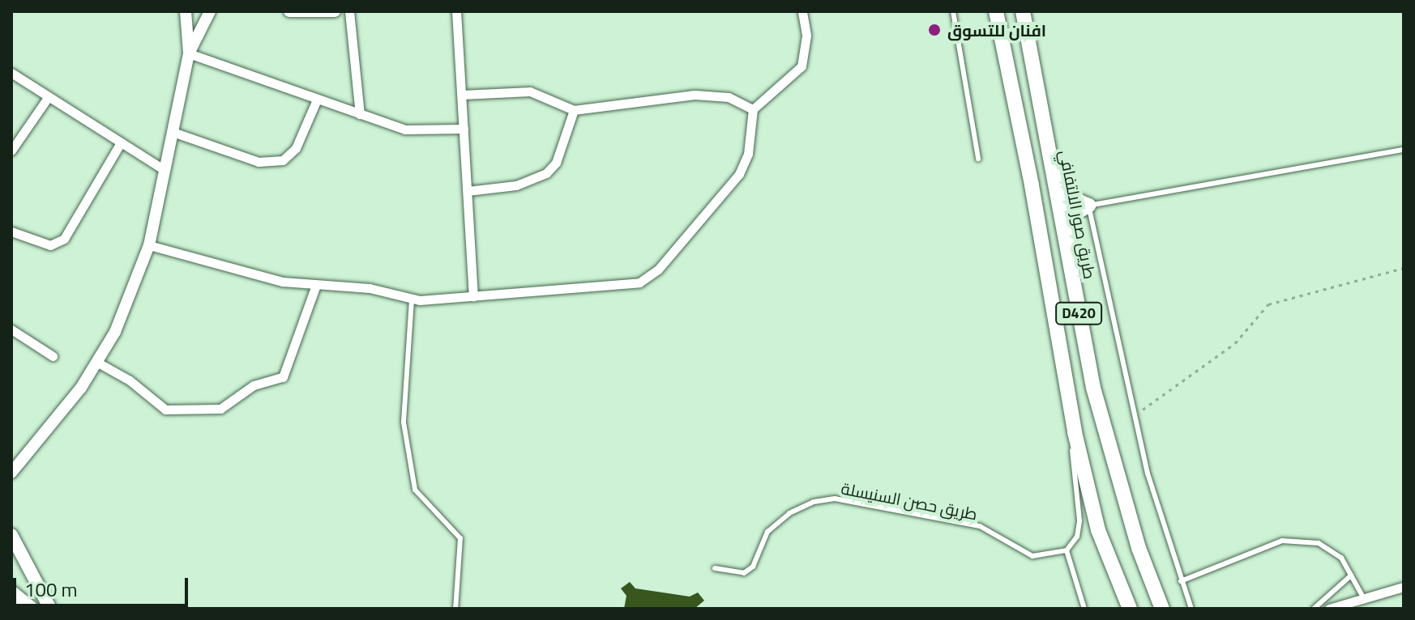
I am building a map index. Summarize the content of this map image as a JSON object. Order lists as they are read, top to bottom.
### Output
{
  "streets": {
    "main road": ["طريق صور الالتفافي", "D420"],
    "lane": ["طريق حصن السنيسلة"]
  },
  "places": ["افنان للتسوق"],
  "scale_bar": "100 m"
}
